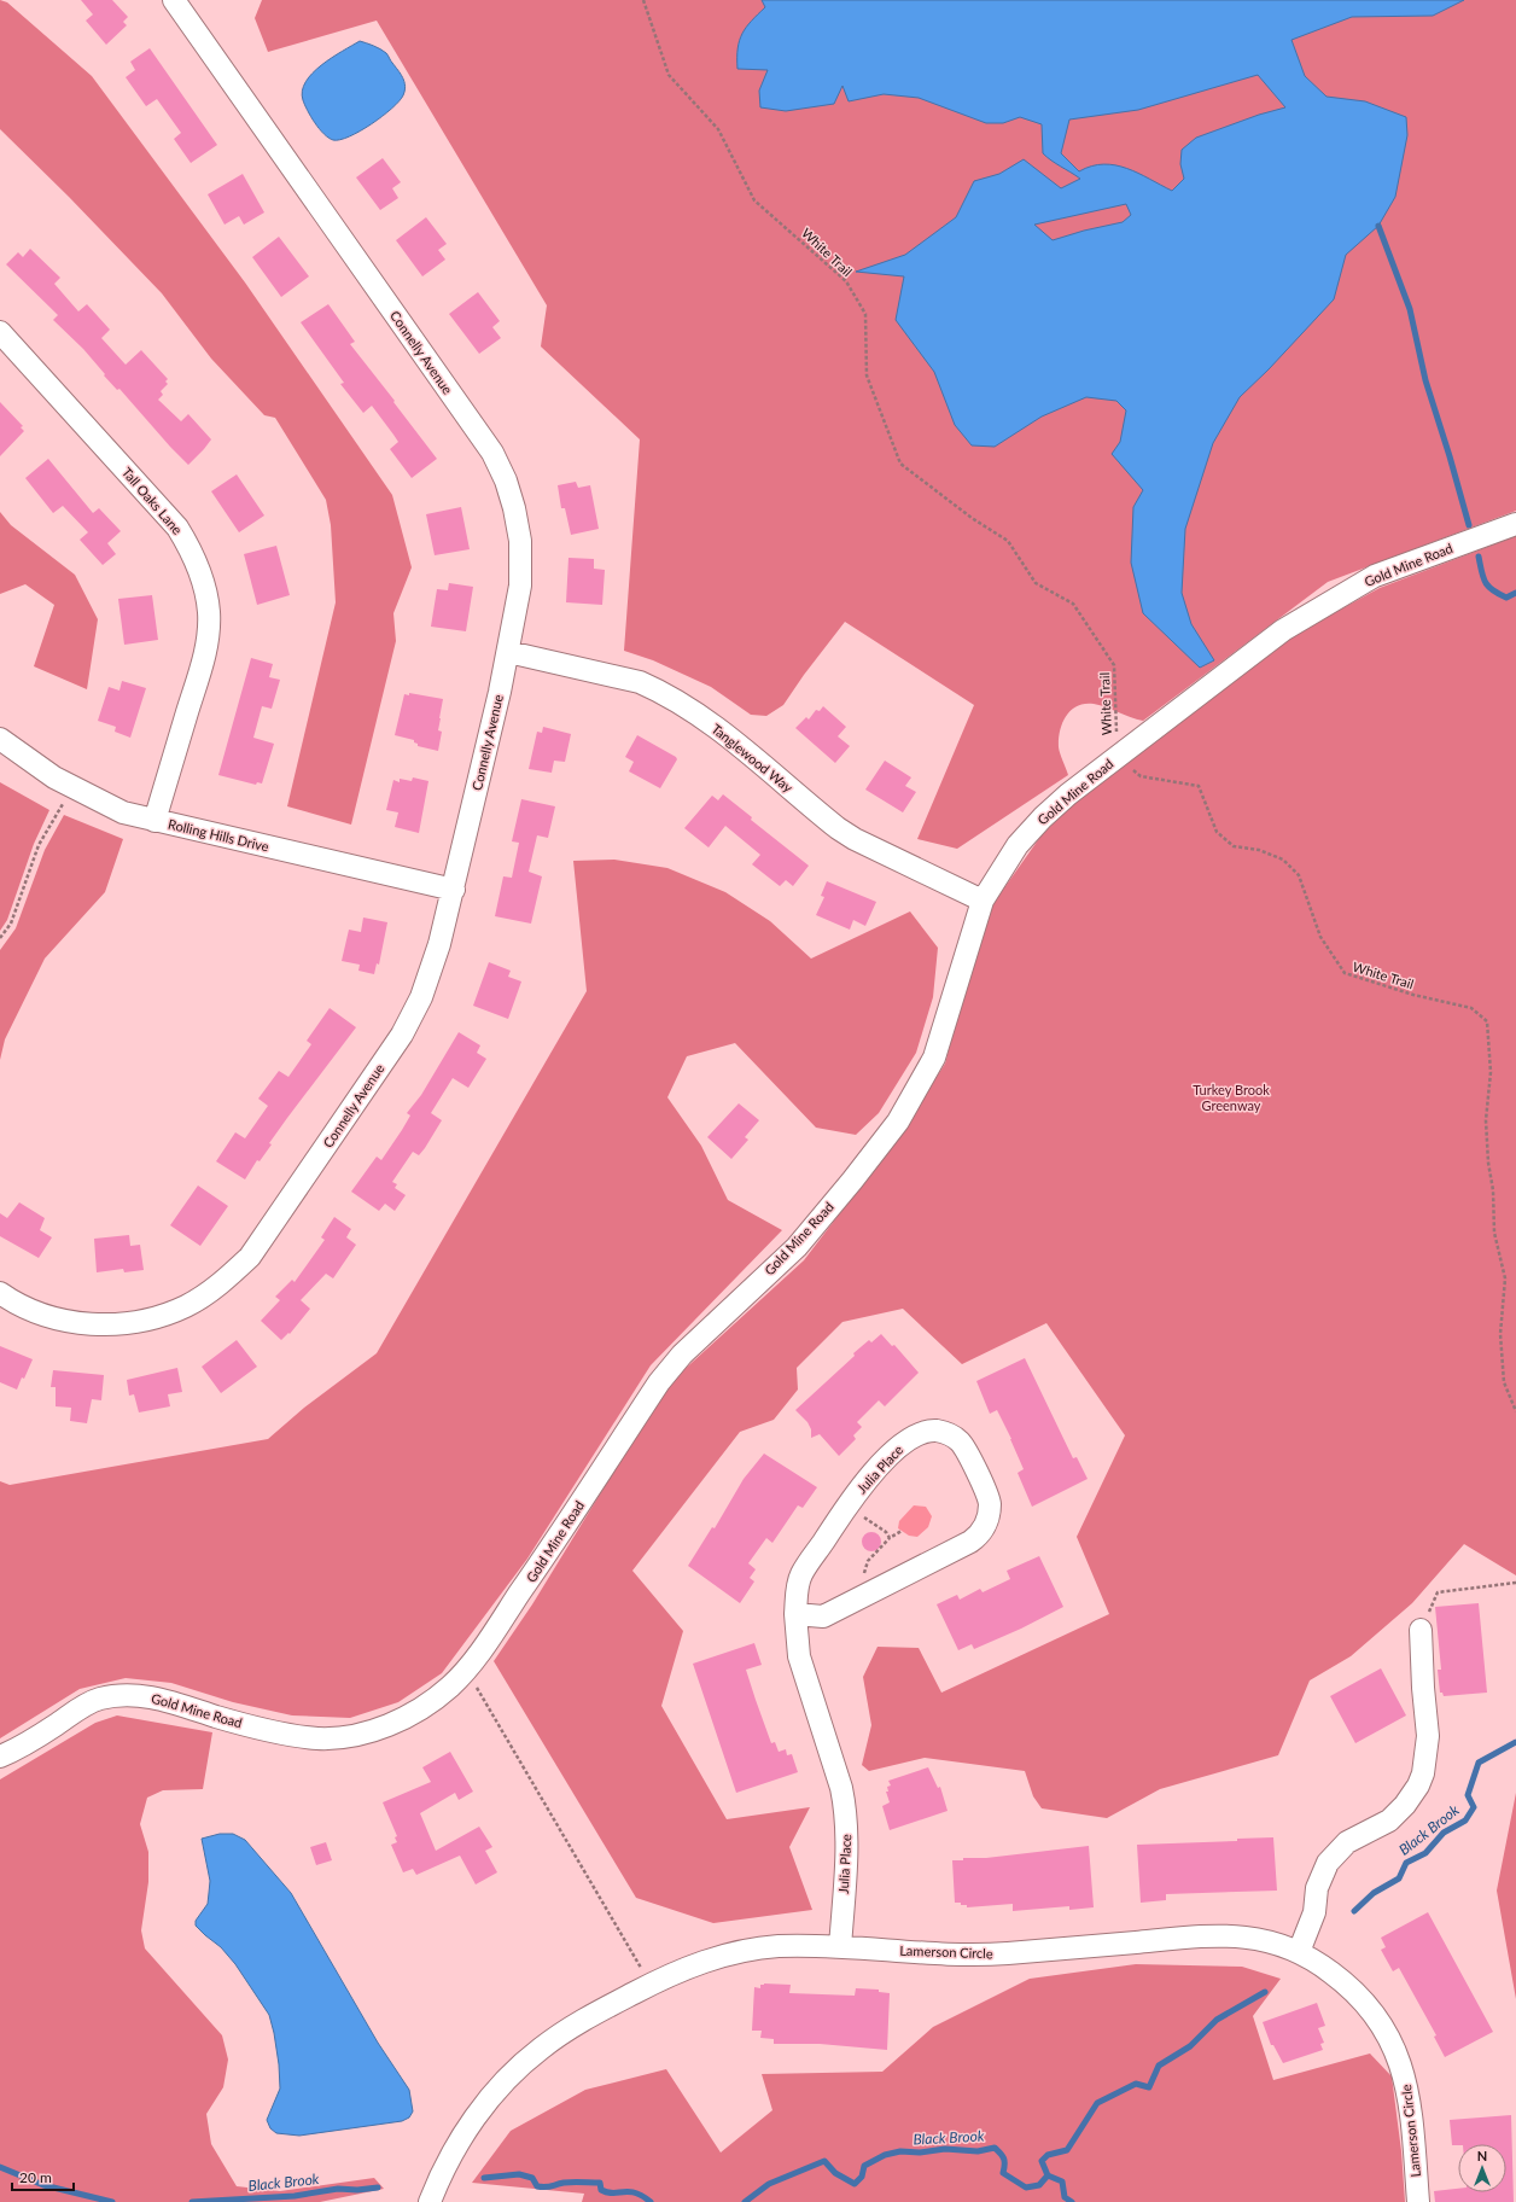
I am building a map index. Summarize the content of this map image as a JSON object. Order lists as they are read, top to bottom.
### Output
{
  "streets": {
    "street": [
      "Connelly Avenue",
      "Tall Oaks Lane",
      "Gold Mine Road",
      "Tanglewood Way",
      "Rolling Hills Drive",
      "Julia Place",
      "Lamerson Circle"
    ],
    "path": ["White Trail"]
  },
  "crossings": [
    ["White Trail", "Gold Mine Road"],
    ["Connelly Avenue", "Tanglewood Way"],
    ["Connelly Avenue", "Rolling Hills Drive"],
    ["Tall Oaks Lane", "Rolling Hills Drive"],
    ["Gold Mine Road", "Tanglewood Way"],
    ["Julia Place", "Lamerson Circle"]
  ],
  "water": ["Black Brook"],
  "parks": ["Turkey Brook Greenway"],
  "scale_bar": "20 m",
  "north": "top"
}
